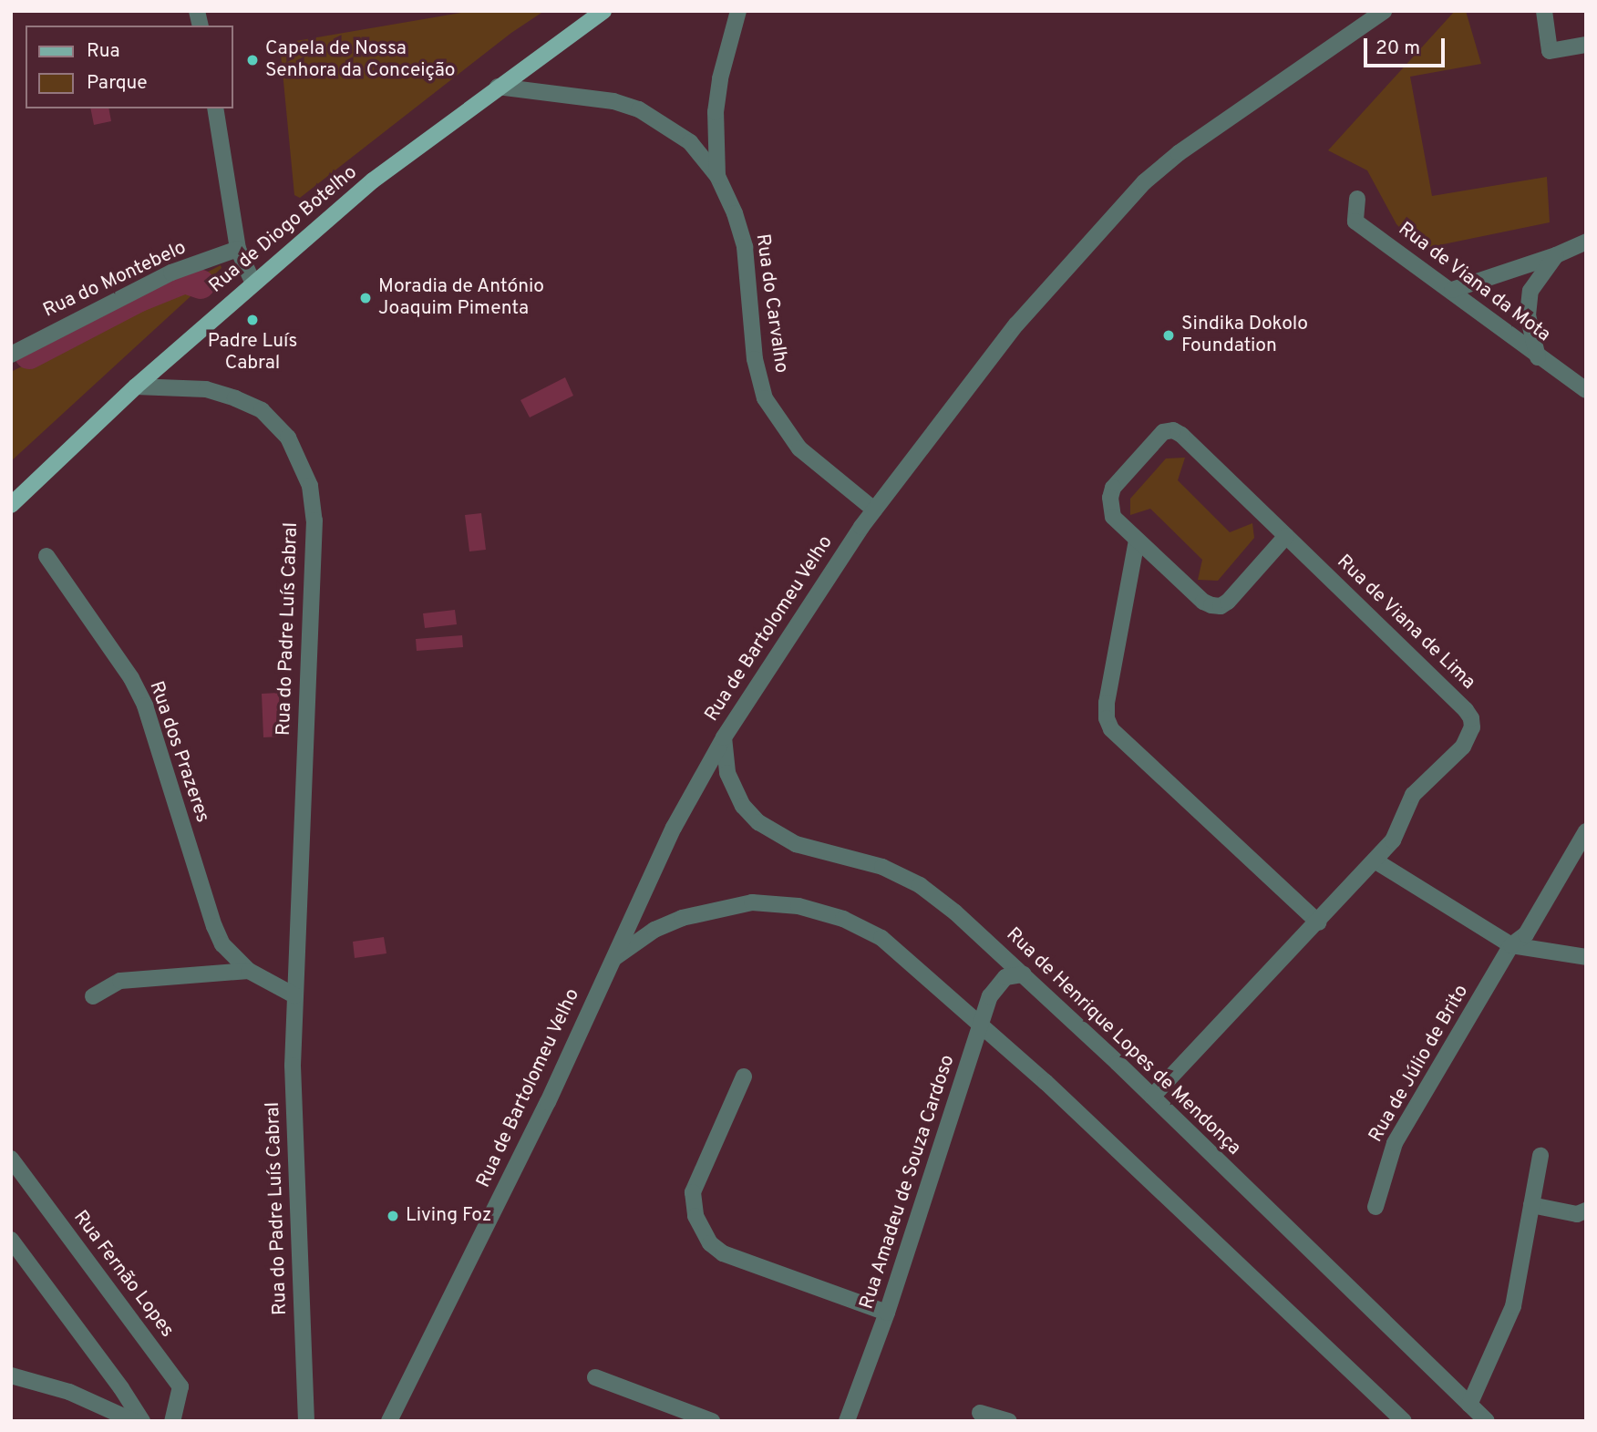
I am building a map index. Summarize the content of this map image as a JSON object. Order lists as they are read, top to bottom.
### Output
{
  "streets": {
    "main road": ["Rua de Diogo Botelho"],
    "street": [
      "Rua do Montebelo",
      "Rua de Viana da Mota",
      "Rua do Carvalho",
      "Rua de Viana de Lima",
      "Rua do Padre Luís Cabral",
      "Rua de Bartolomeu Velho",
      "Rua dos Prazeres",
      "Rua de Henrique Lopes de Mendonça",
      "Rua de Júlio de Brito",
      "Rua Amadeu de Souza Cardoso",
      "Rua Fernão Lopes"
    ]
  },
  "crossings": [
    ["Rua de Diogo Botelho", "Rua do Carvalho"],
    ["Rua de Diogo Botelho", "Rua do Padre Luís Cabral"],
    ["Rua do Carvalho", "Rua de Bartolomeu Velho"],
    ["Rua de Viana de Lima", "Rua de Henrique Lopes de Mendonça"],
    ["Rua de Bartolomeu Velho", "Rua de Henrique Lopes de Mendonça"],
    ["Rua de Henrique Lopes de Mendonça", "Rua Amadeu de Souza Cardoso"]
  ],
  "places": [
    "Capela de Nossa Senhora da Conceição",
    "Moradia de António Joaquim Pimenta",
    "Padre Luís Cabral",
    "Sindika Dokolo Foundation",
    "Living Foz"
  ],
  "legend": ["Rua", "Parque"],
  "scale_bar": "20 m"
}
